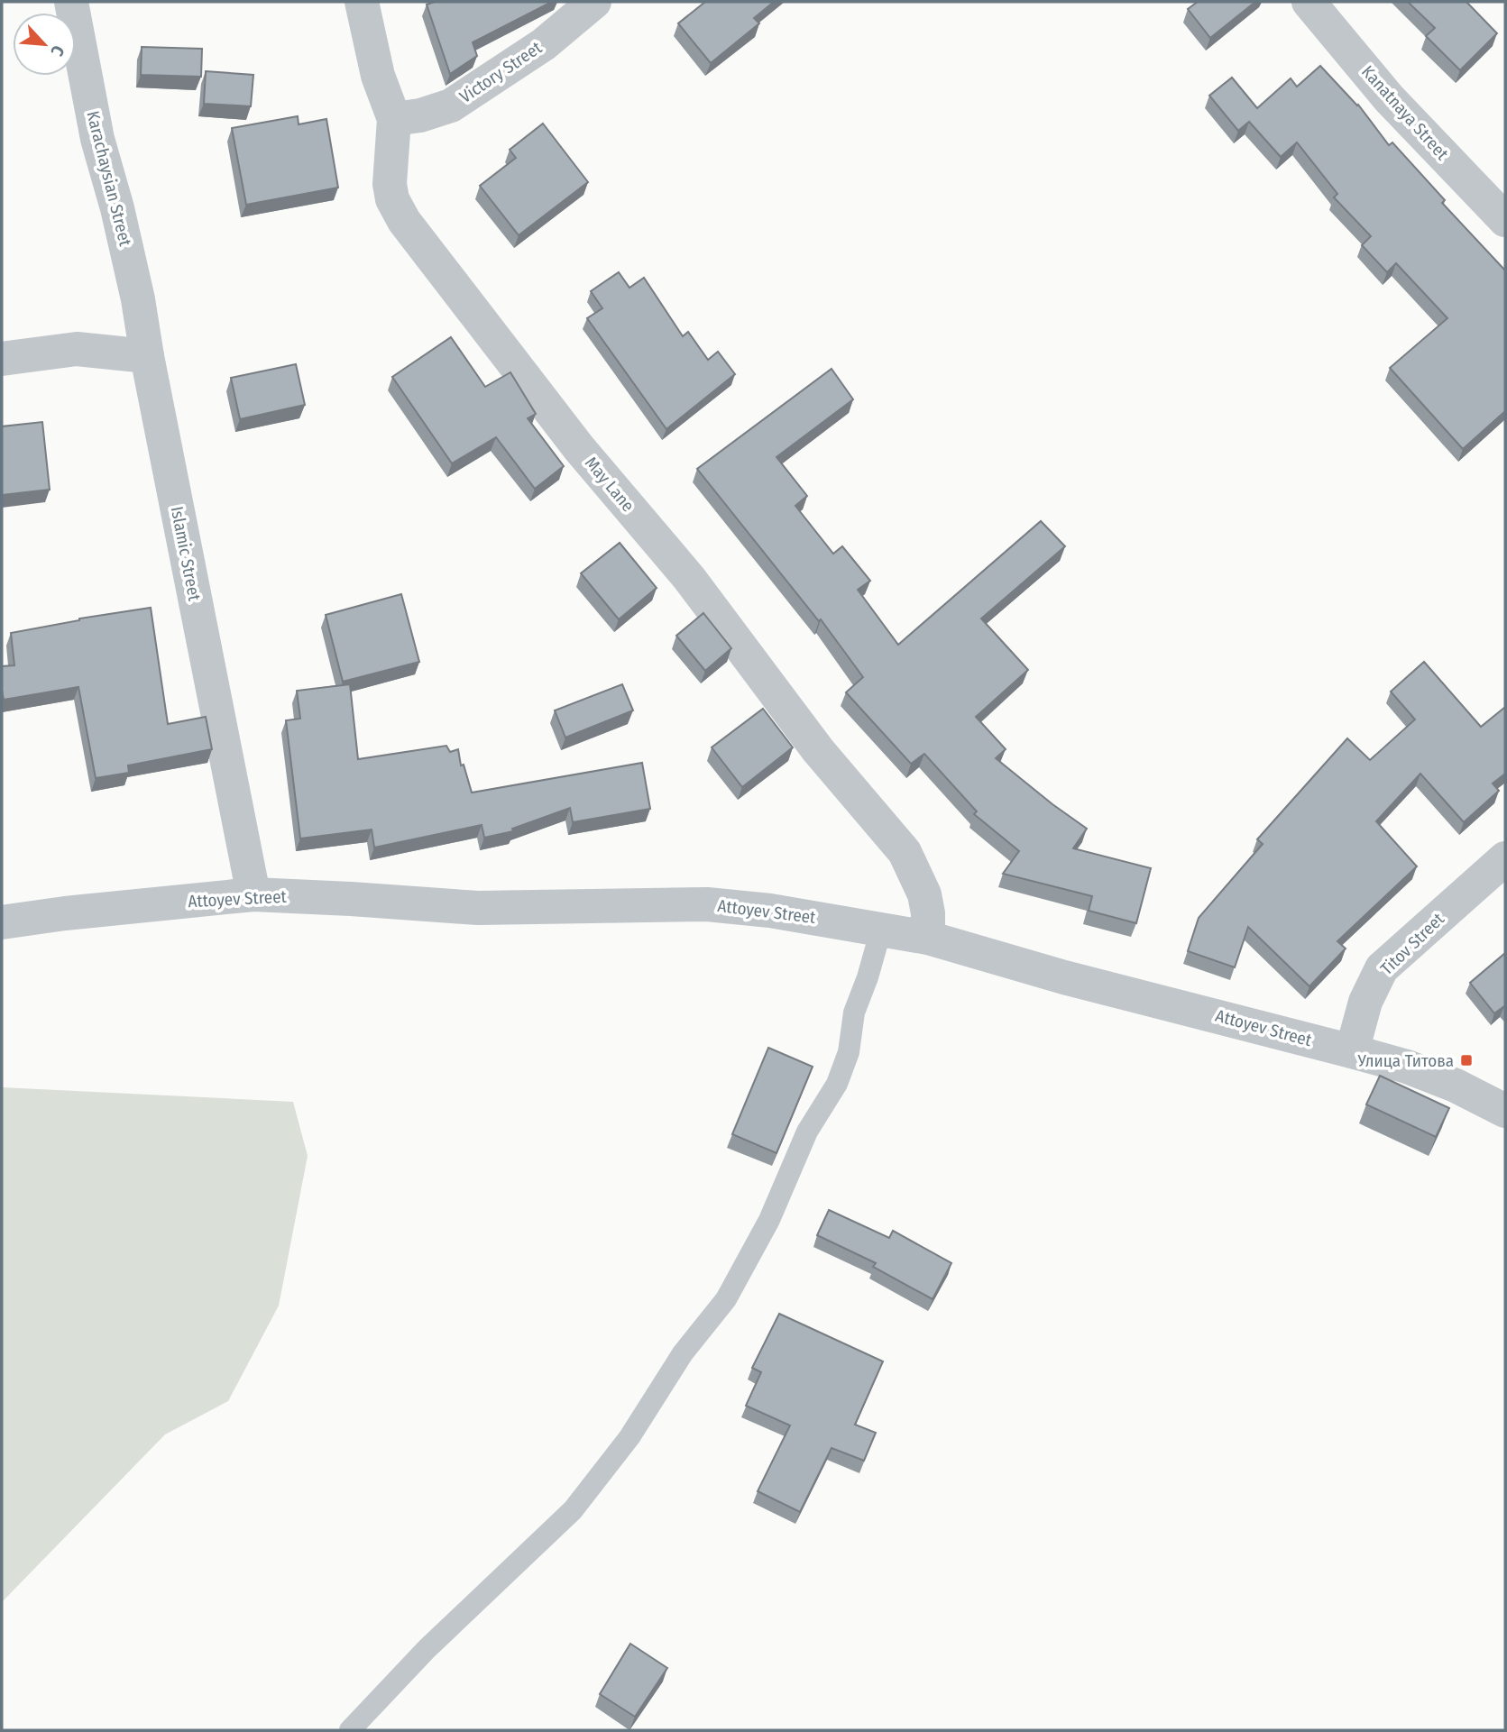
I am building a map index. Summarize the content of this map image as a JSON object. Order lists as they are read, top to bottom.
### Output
{
  "streets": {
    "street": [
      "Victory Street",
      "Kanatnaya Street",
      "Karachaysian Street",
      "May Lane",
      "Islamic Street",
      "Attoyev Street",
      "Titov Street"
    ]
  },
  "crossings": [
    ["Victory Street", "May Lane"],
    ["Karachaysian Street", "Islamic Street"],
    ["May Lane", "Attoyev Street"],
    ["Islamic Street", "Attoyev Street"],
    ["Attoyev Street", "Titov Street"]
  ],
  "places": {
    "transit": ["Улица Титова"]
  },
  "north": "bottom right"
}
